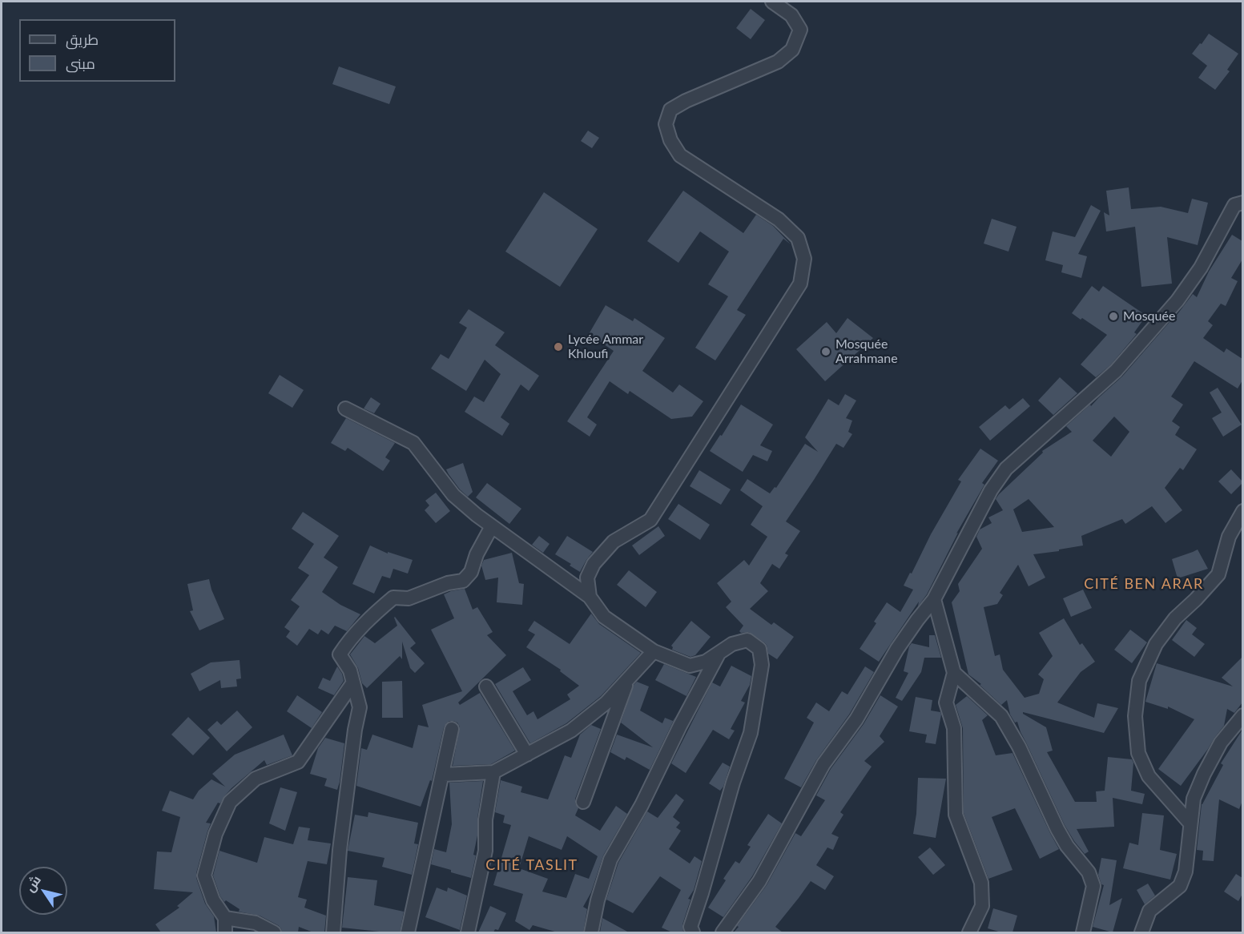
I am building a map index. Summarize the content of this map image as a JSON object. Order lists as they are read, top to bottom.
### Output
{
  "districts": ["CITÉ BEN ARAR", "CITÉ TASLIT"],
  "places": ["Mosquée", "Lycée Ammar Khloufi", "Mosquée Arrahmane"],
  "legend": ["طريق", "مبنى"],
  "north": "top left"
}
